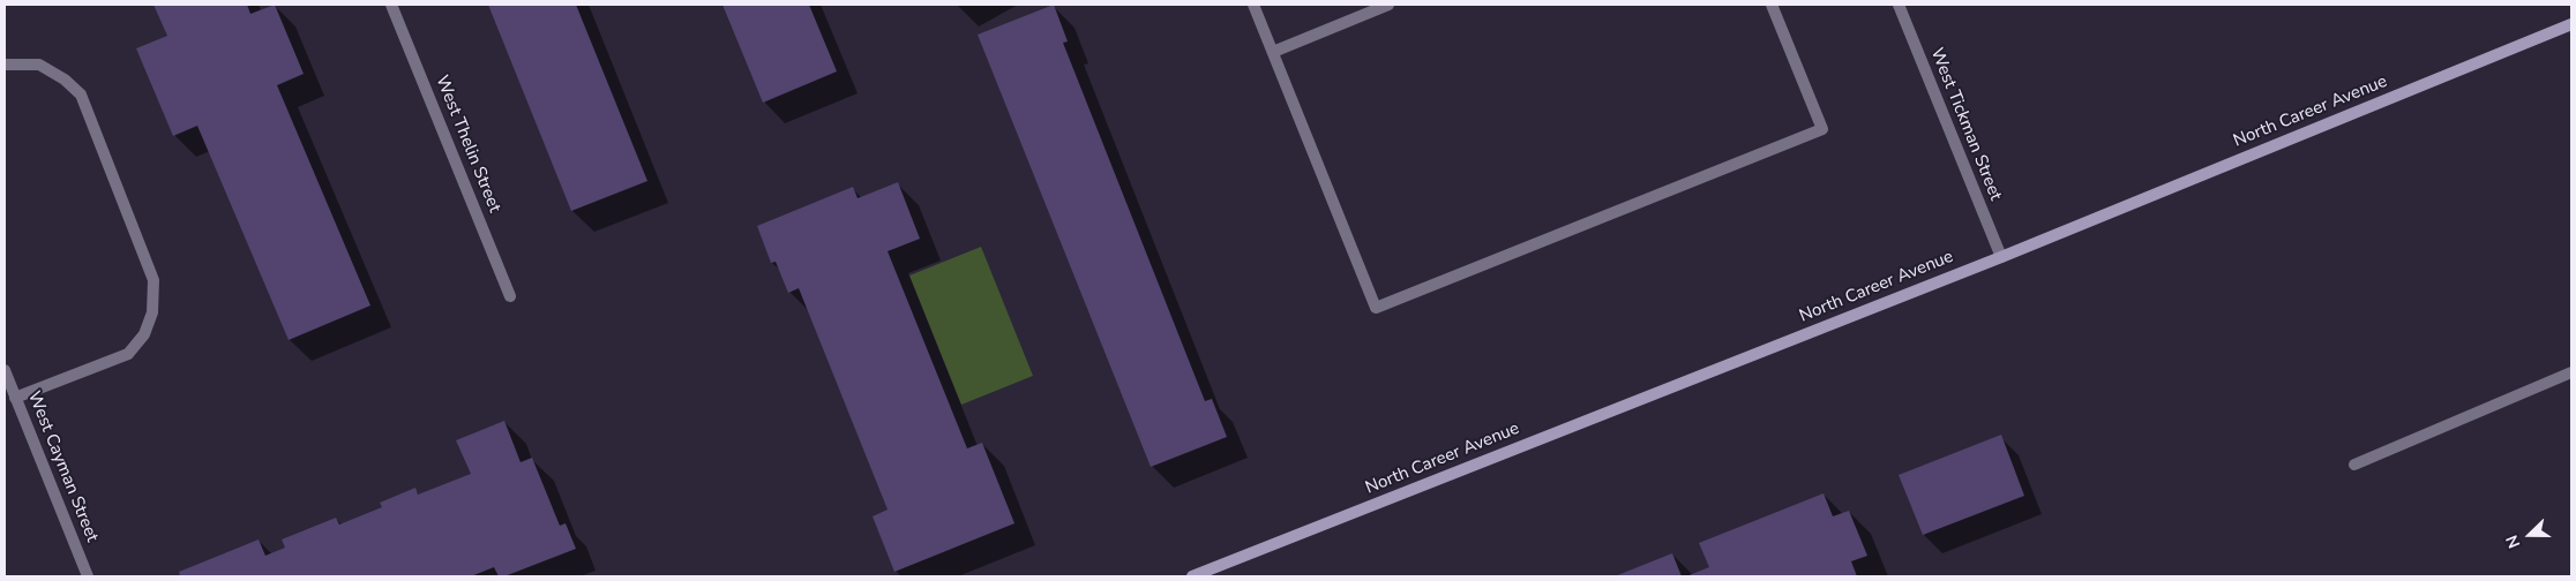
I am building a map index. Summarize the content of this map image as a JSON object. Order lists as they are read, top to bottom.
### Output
{
  "streets": {
    "street": [
      "North Career Avenue",
      "West Tickman Street",
      "West Thelin Street",
      "West Cayman Street"
    ]
  },
  "crossings": [
    ["North Career Avenue", "West Tickman Street"]
  ],
  "north": "left"
}
